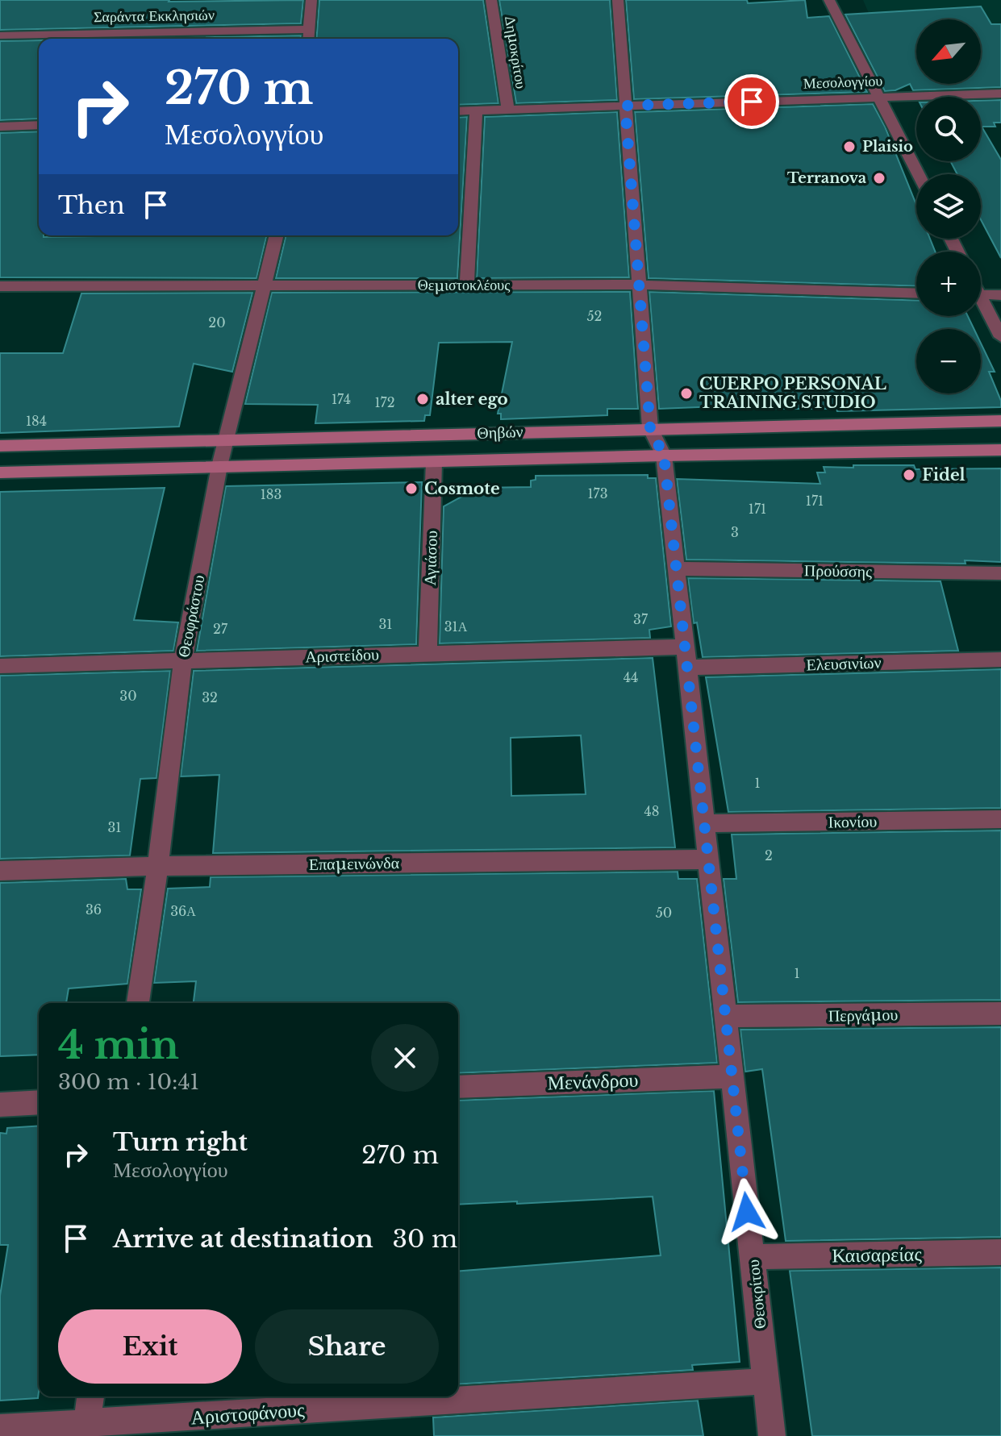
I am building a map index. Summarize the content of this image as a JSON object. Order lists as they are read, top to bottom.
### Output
{
  "streets": {
    "main road": ["Θηβών"],
    "street": [
      "Σαράντα Εκκλησιών",
      "Δημοκρίτου",
      "Μεσολογγίου",
      "Θεμιστοκλέους",
      "Αγιάσου",
      "Προύσσης",
      "Θεοφράστου",
      "Αριστείδου",
      "Ελευσινίων",
      "Ικονίου",
      "Επαμεινώνδα",
      "Περγάμου",
      "Μενάνδρου",
      "Καισαρείας",
      "Θεοκρίτου",
      "Αριστοφάνους"
    ]
  },
  "crossings": [
    ["Δημοκρίτου", "Μεσολογγίου"],
    ["Μεσολογγίου", "Θεοκρίτου"],
    ["Θεμιστοκλέους", "Θεοφράστου"],
    ["Θεμιστοκλέους", "Θεοκρίτου"],
    ["Θηβών", "Αγιάσου"],
    ["Θηβών", "Θεοφράστου"],
    ["Θηβών", "Θεοκρίτου"],
    ["Αγιάσου", "Αριστείδου"],
    ["Προύσσης", "Θεοκρίτου"],
    ["Θεοφράστου", "Αριστείδου"],
    ["Θεοφράστου", "Επαμεινώνδα"],
    ["Αριστείδου", "Ελευσινίων"],
    ["Αριστείδου", "Θεοκρίτου"],
    ["Ελευσινίων", "Θεοκρίτου"],
    ["Ικονίου", "Θεοκρίτου"],
    ["Επαμεινώνδα", "Θεοκρίτου"],
    ["Περγάμου", "Θεοκρίτου"],
    ["Μενάνδρου", "Θεοκρίτου"],
    ["Καισαρείας", "Θεοκρίτου"],
    ["Θεοκρίτου", "Αριστοφάνους"]
  ],
  "places": [
    "Plaisio",
    "Terranova",
    "CUERPO PERSONAL TRAINING STUDIO",
    "alter ego",
    "Fidel",
    "Cosmote"
  ],
  "house_numbers": [
    "52",
    "20",
    "174",
    "172",
    "184",
    "173",
    "183",
    "171",
    "171",
    "3",
    "37",
    "31",
    "31Α",
    "27",
    "44",
    "30",
    "32",
    "1",
    "48",
    "31",
    "2",
    "36",
    "36Α",
    "50",
    "1"
  ],
  "north": "bottom left",
  "page": {
    "map_buttons": ["+", "−"],
    "turn": ["270 m", "Μεσολογγίου"],
    "then": "Then",
    "heading": ["4 min", "300 m · 10:41"],
    "list": [
      {
        "name": "Turn right",
        "note": "Μεσολογγίου",
        "value": "270 m"
      },
      {
        "name": "Arrive at destination",
        "value": "30 m"
      }
    ],
    "buttons": ["Exit", "Share"]
  }
}
